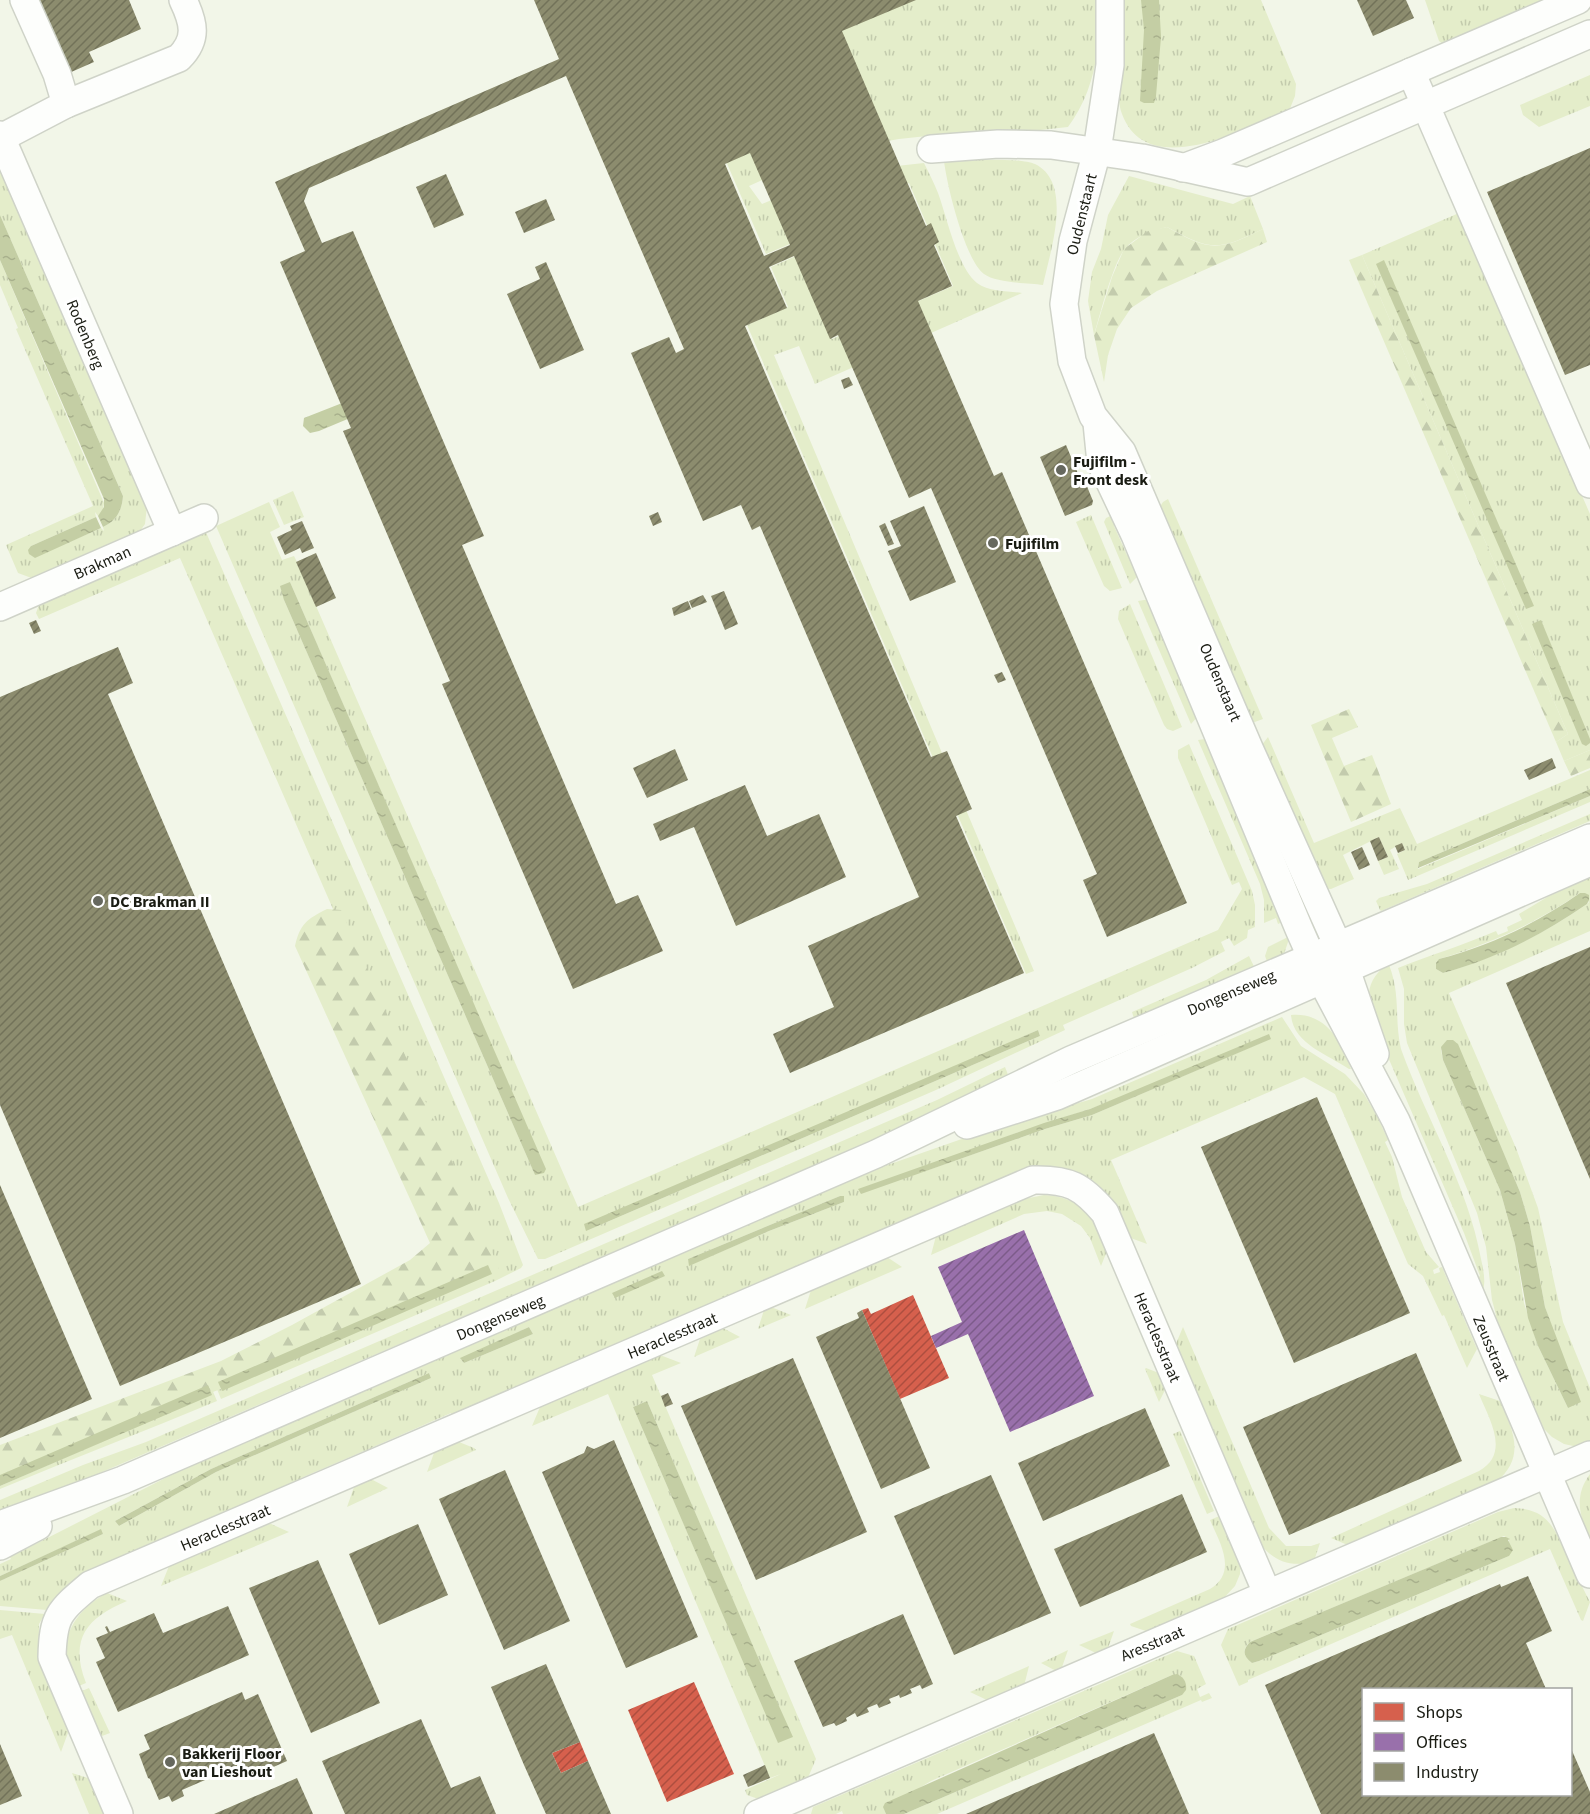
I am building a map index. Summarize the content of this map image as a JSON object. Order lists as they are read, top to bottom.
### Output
{
  "streets": {
    "street": [
      "Oudenstaart",
      "Rodenberg",
      "Brakman",
      "Dongenseweg",
      "Heraclesstraat",
      "Zeusstraat",
      "Aresstraat"
    ]
  },
  "crossings": [
    ["Oudenstaart", "Dongenseweg"],
    ["Oudenstaart", "Zeusstraat"],
    ["Rodenberg", "Brakman"],
    ["Dongenseweg", "Zeusstraat"],
    ["Heraclesstraat", "Aresstraat"],
    ["Zeusstraat", "Aresstraat"]
  ],
  "places": [
    "Fujifilm - Front desk",
    "Fujifilm",
    "DC Brakman II",
    "Bakkerij Floor van Lieshout"
  ],
  "legend": ["Shops", "Offices", "Industry"]
}
